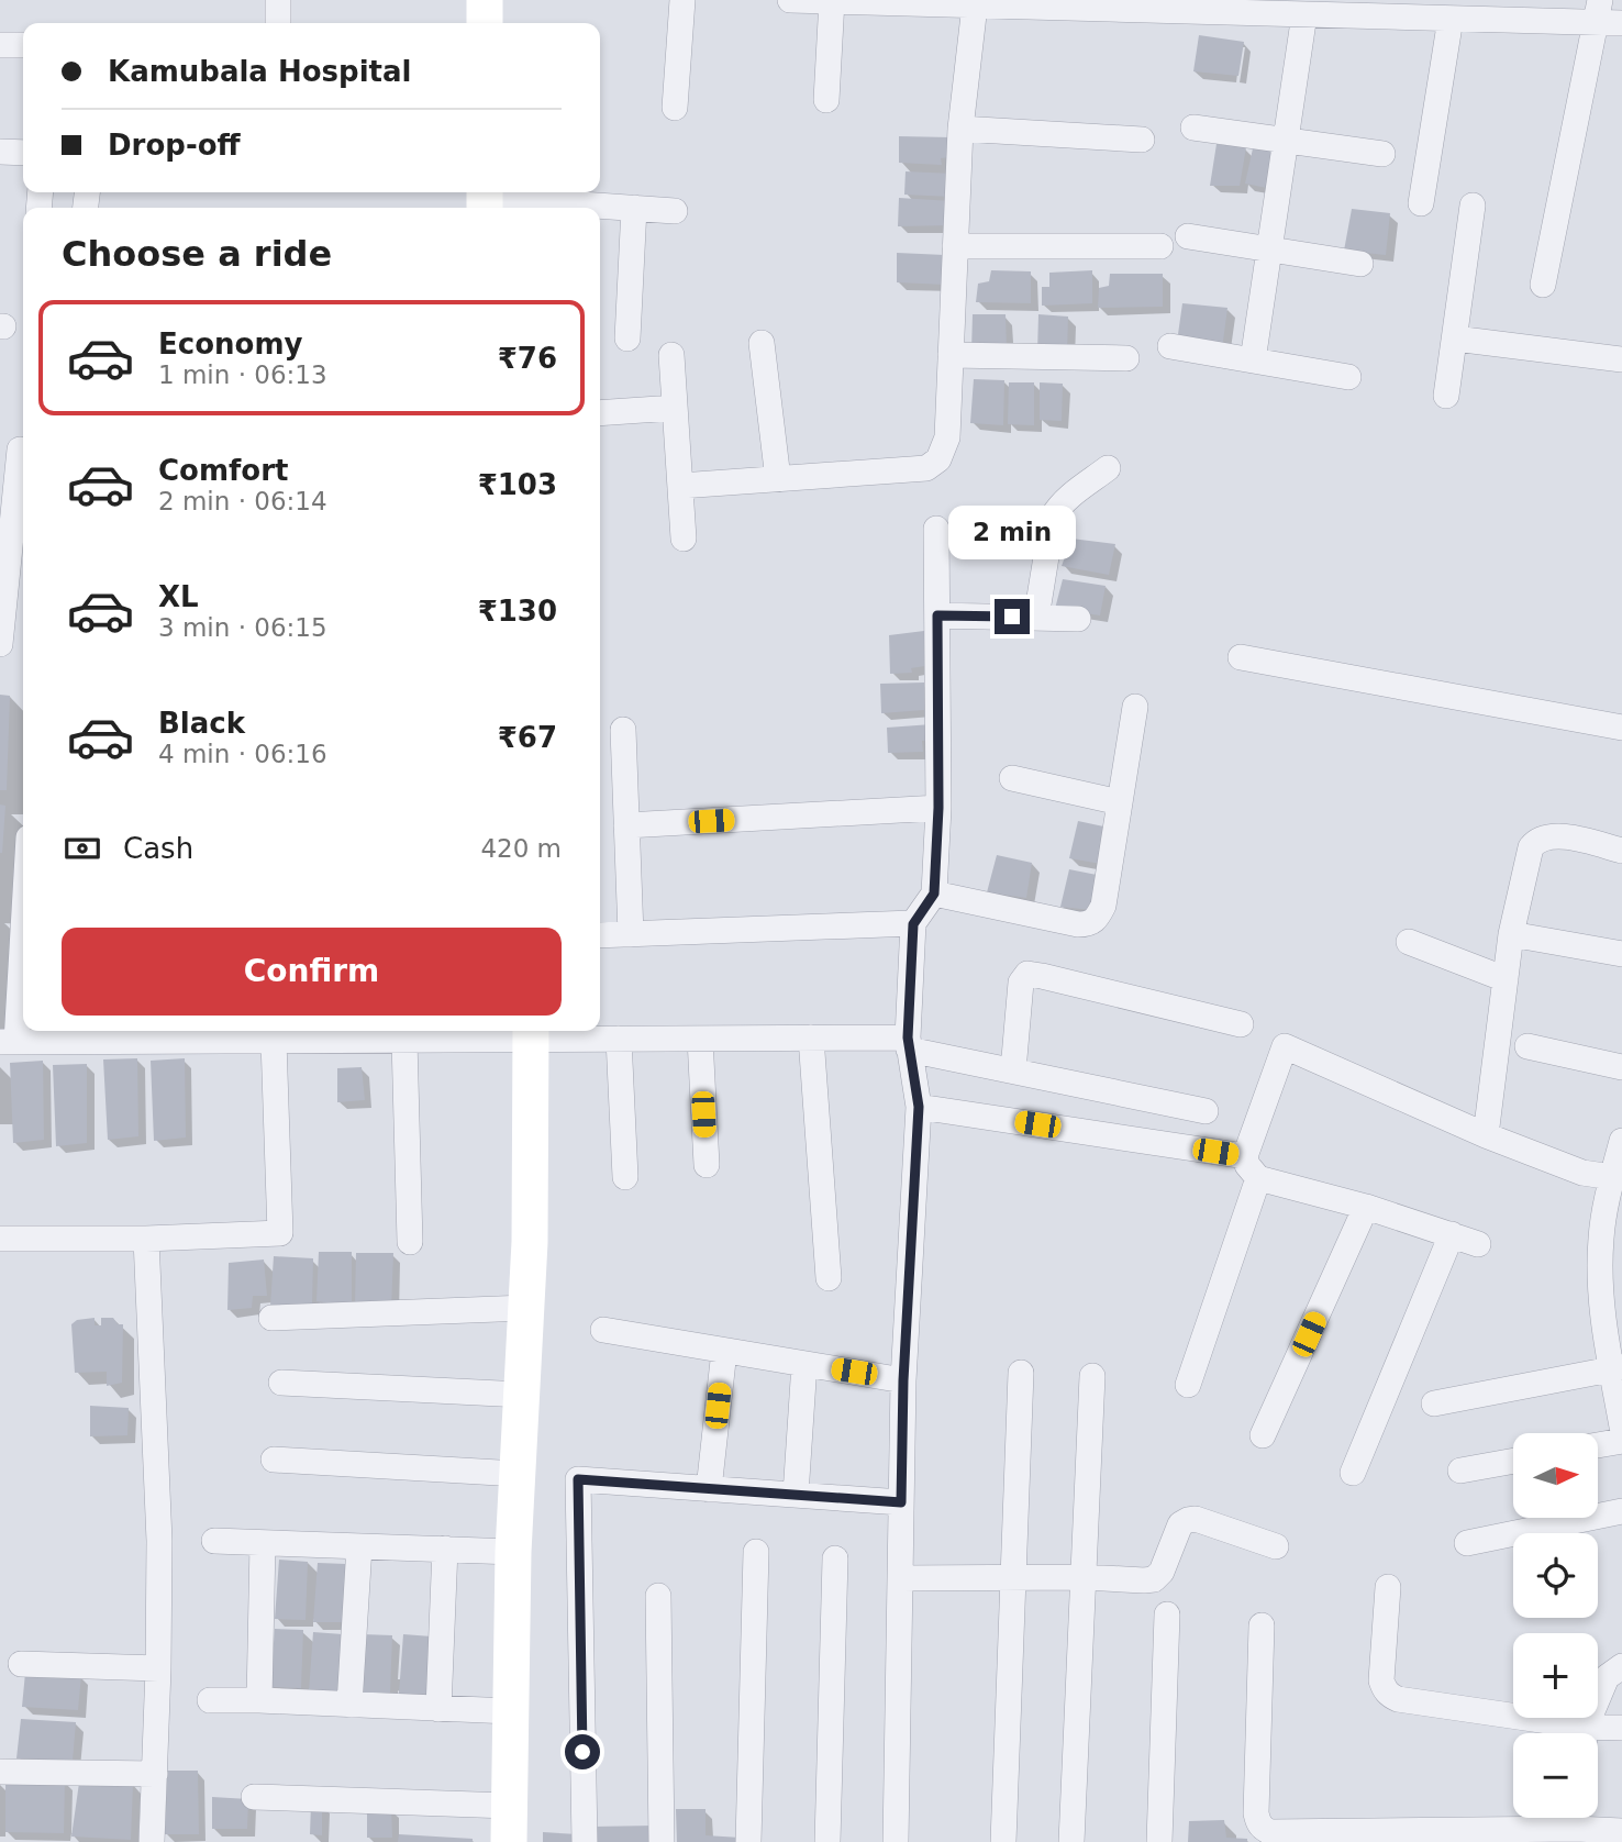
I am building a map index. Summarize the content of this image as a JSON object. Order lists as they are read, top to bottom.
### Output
{
  "north": "right",
  "page": {
    "banner": ["Kamubala Hospital", "Drop-off"],
    "heading": "Choose a ride",
    "list": [
      {
        "name": "Economy",
        "note": "1 min · 06:13",
        "value": "₹76"
      },
      {
        "name": "Comfort",
        "note": "2 min · 06:14",
        "value": "₹103"
      },
      {
        "name": "XL",
        "note": "3 min · 06:15",
        "value": "₹130"
      },
      {
        "name": "Black",
        "note": "4 min · 06:16",
        "value": "₹67"
      }
    ],
    "bubble": "2 min",
    "pay": ["Cash", "420 m"],
    "buttons": "Confirm",
    "map_buttons": ["+", "−"]
  }
}
